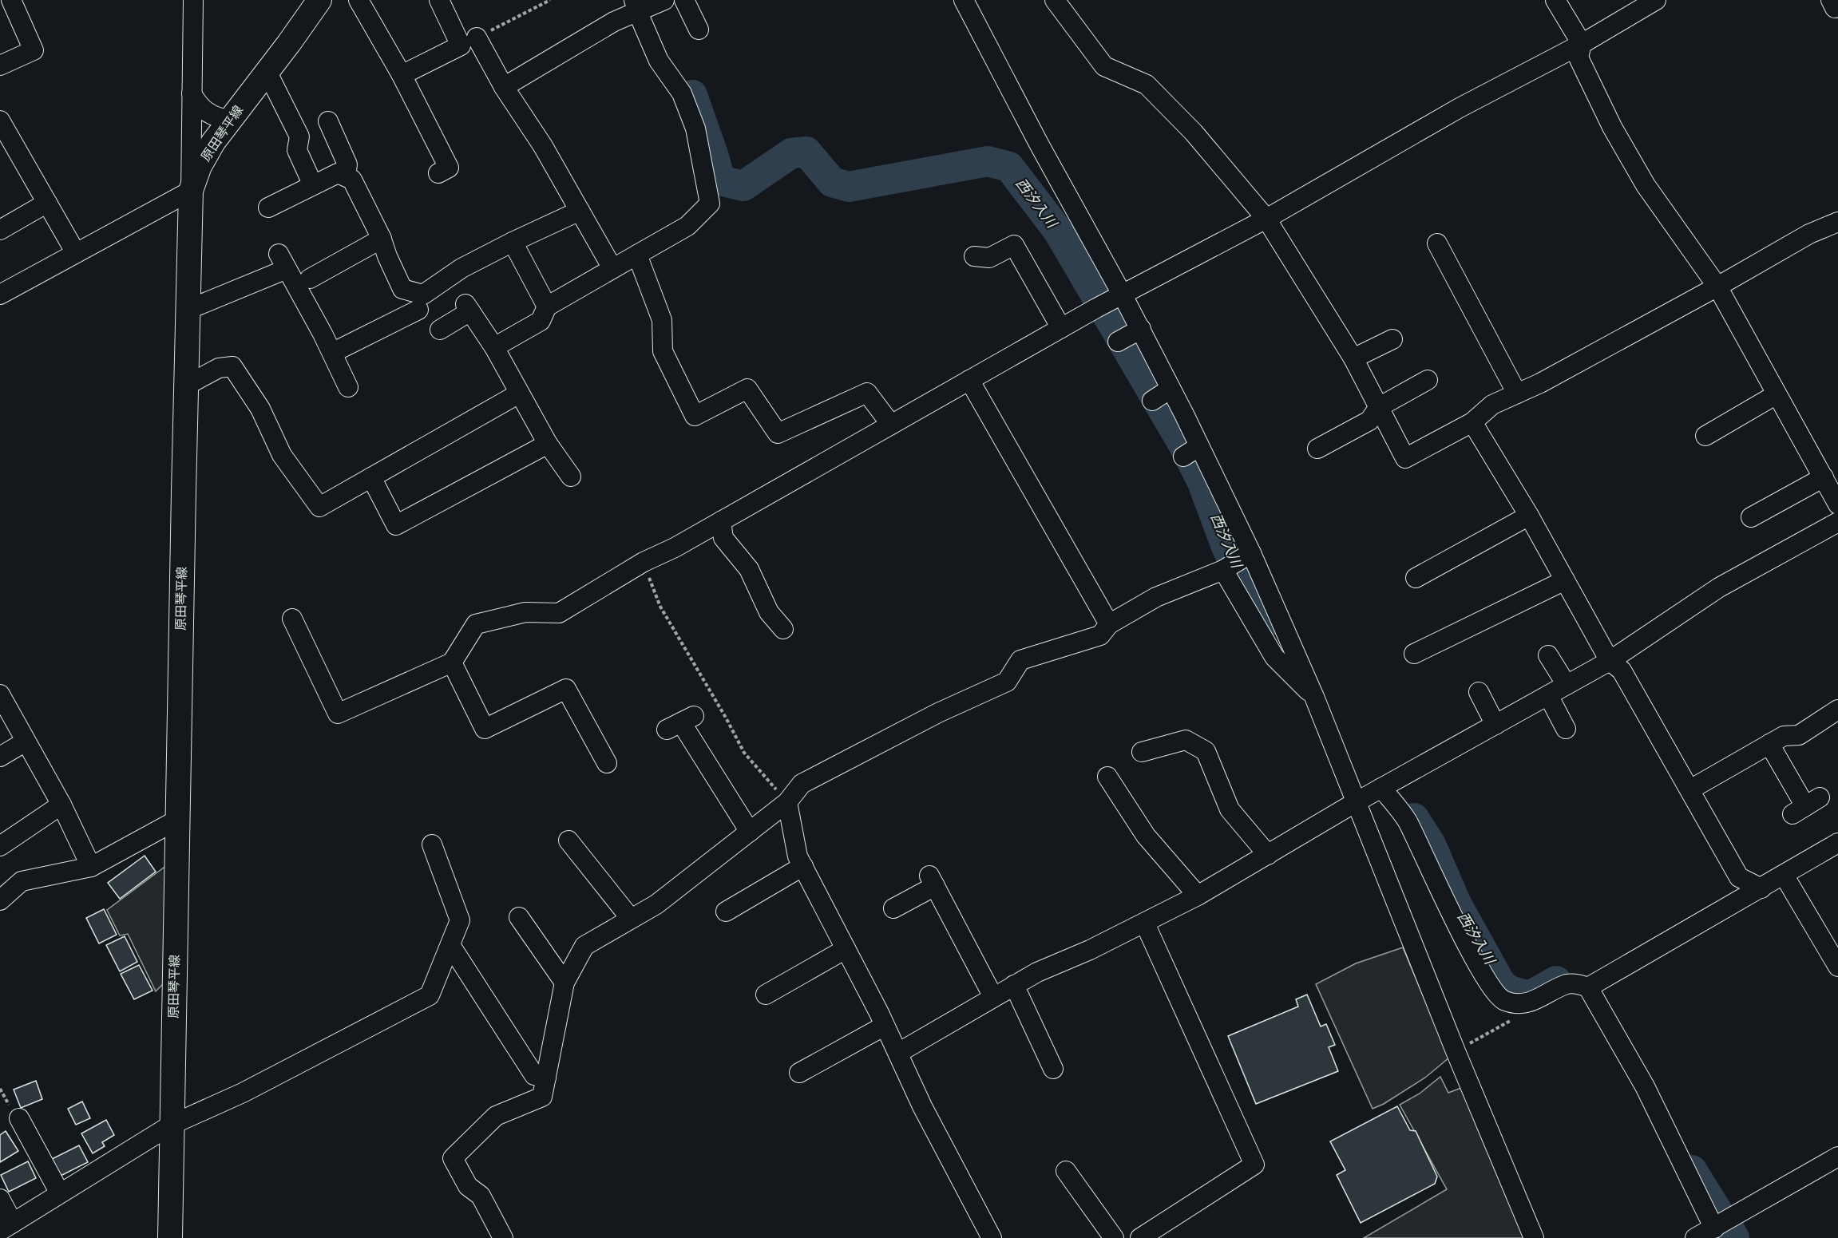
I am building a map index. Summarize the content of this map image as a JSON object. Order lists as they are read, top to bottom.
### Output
{
  "streets": {
    "main road": ["原田琴平線"]
  },
  "water": ["西汐入川"]
}
